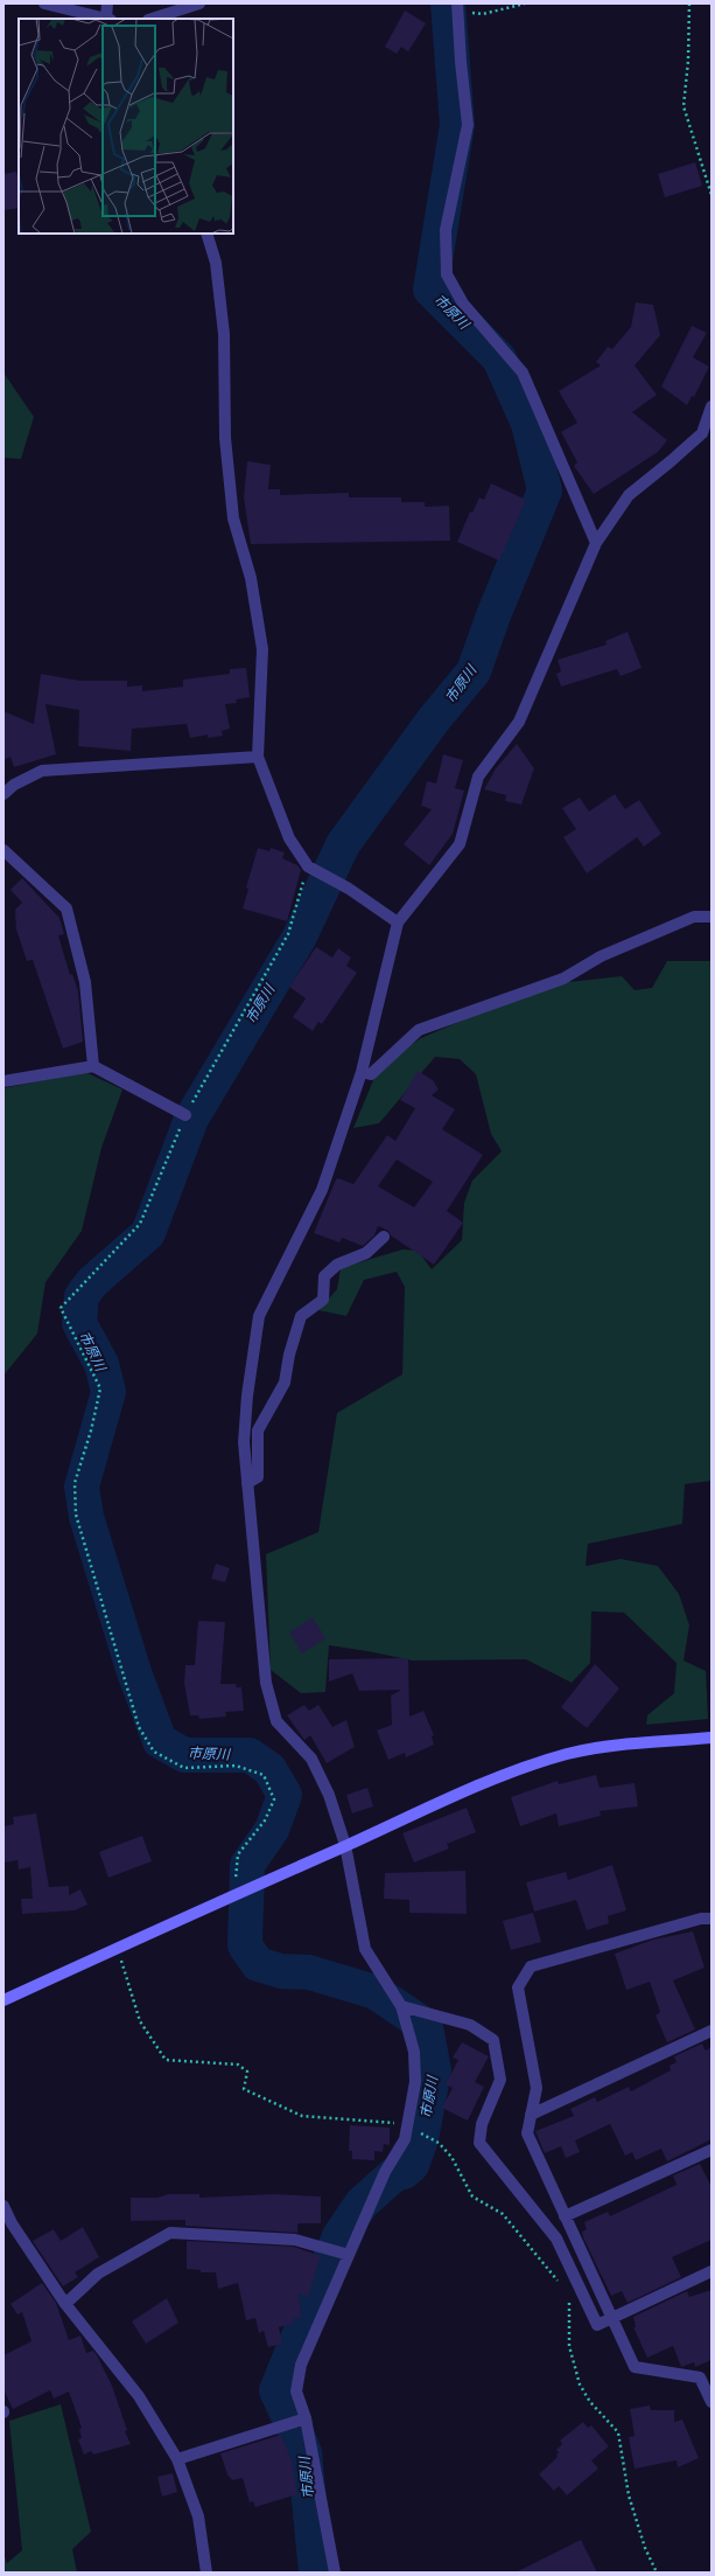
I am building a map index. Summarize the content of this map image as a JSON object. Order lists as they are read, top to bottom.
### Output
{
  "water": ["市原川"]
}
